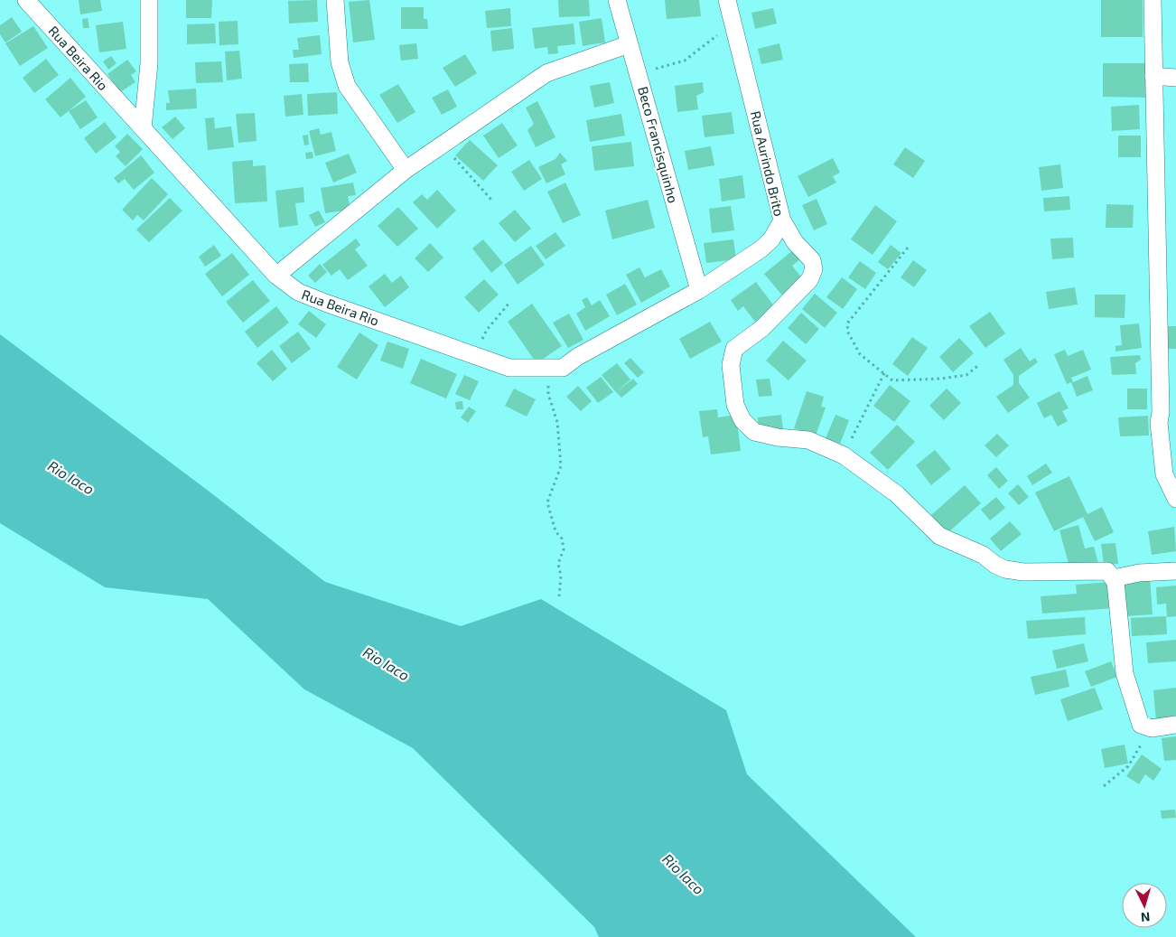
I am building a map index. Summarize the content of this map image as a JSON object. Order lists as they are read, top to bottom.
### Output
{
  "streets": {
    "street": ["Rua Beira Rio", "Beco Francisquinho", "Rua Aurindo Brito"]
  },
  "crossings": [
    ["Rua Beira Rio", "Beco Francisquinho"],
    ["Rua Beira Rio", "Rua Aurindo Brito"],
    ["Beco Francisquinho", "Rua Aurindo Brito"]
  ],
  "water": ["Rio Iaco"],
  "north": "bottom"
}
